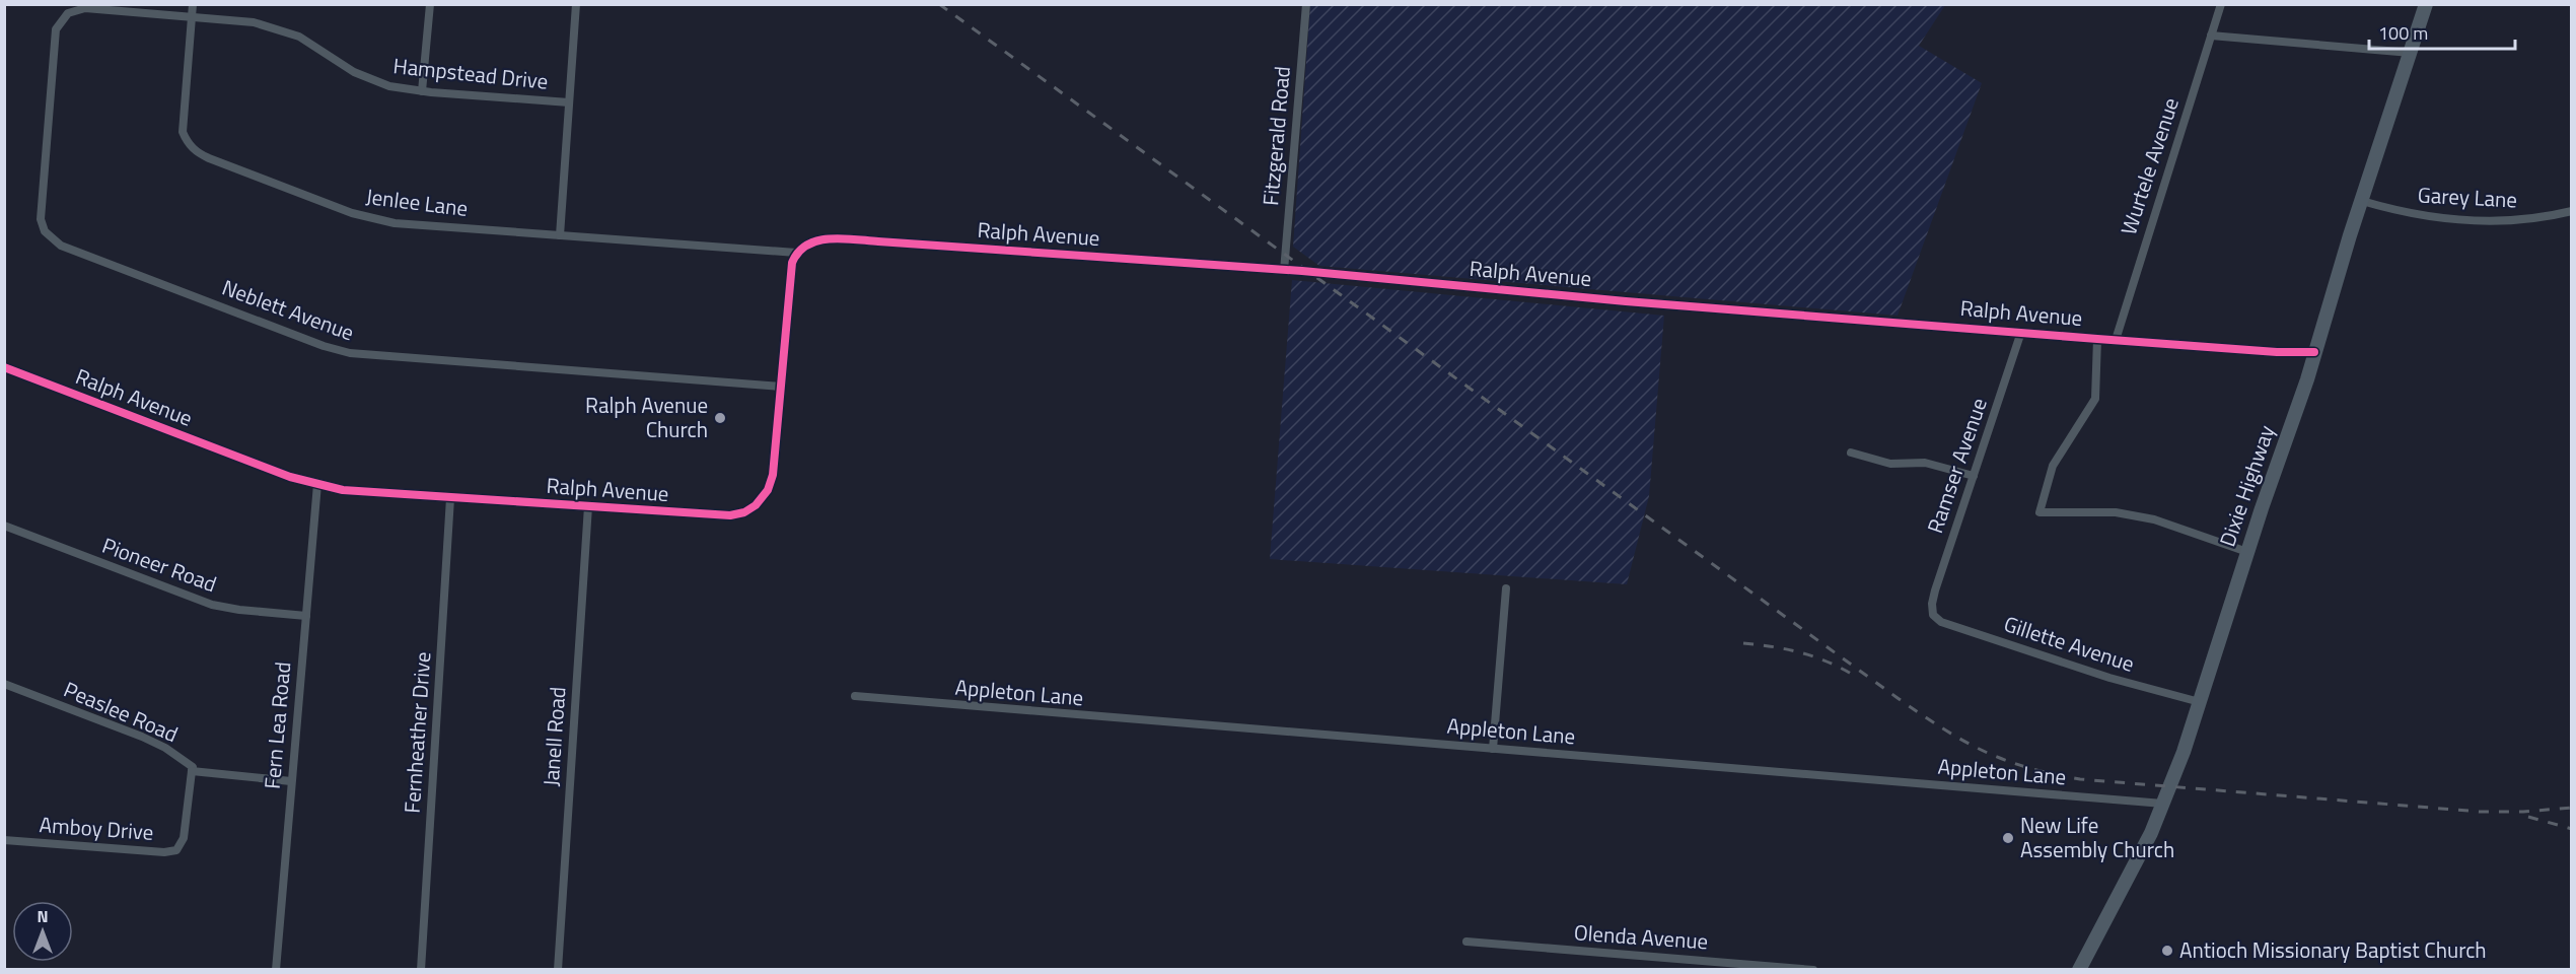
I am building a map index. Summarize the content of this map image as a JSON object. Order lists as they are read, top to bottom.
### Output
{
  "streets": {
    "main road": ["Dixie Highway"],
    "street": [
      "Hampstead Drive",
      "Fitzgerald Road",
      "Wurtele Avenue",
      "Garey Lane",
      "Jenlee Lane",
      "Ralph Avenue",
      "Neblett Avenue",
      "Ramser Avenue",
      "Pioneer Road",
      "Gillette Avenue",
      "Appleton Lane",
      "Peaslee Road",
      "Fern Lea Road",
      "Fernheather Drive",
      "Janell Road",
      "Amboy Drive",
      "Olenda Avenue"
    ]
  },
  "crossings": [
    ["Hampstead Drive", "Jenlee Lane"],
    ["Hampstead Drive", "Neblett Avenue"],
    ["Fitzgerald Road", "Ralph Avenue"],
    ["Wurtele Avenue", "Ralph Avenue"],
    ["Garey Lane", "Dixie Highway"],
    ["Jenlee Lane", "Ralph Avenue"],
    ["Ralph Avenue", "Neblett Avenue"],
    ["Ralph Avenue", "Ramser Avenue"],
    ["Ralph Avenue", "Dixie Highway"],
    ["Ralph Avenue", "Fern Lea Road"],
    ["Ralph Avenue", "Fernheather Drive"],
    ["Ralph Avenue", "Janell Road"],
    ["Ramser Avenue", "Gillette Avenue"],
    ["Dixie Highway", "Gillette Avenue"],
    ["Dixie Highway", "Appleton Lane"],
    ["Pioneer Road", "Fern Lea Road"],
    ["Peaslee Road", "Fern Lea Road"],
    ["Peaslee Road", "Amboy Drive"]
  ],
  "places": ["Ralph Avenue Church", "New Life Assembly Church", "Antioch Missionary Baptist Church"],
  "scale_bar": "100 m",
  "north": "top"
}
